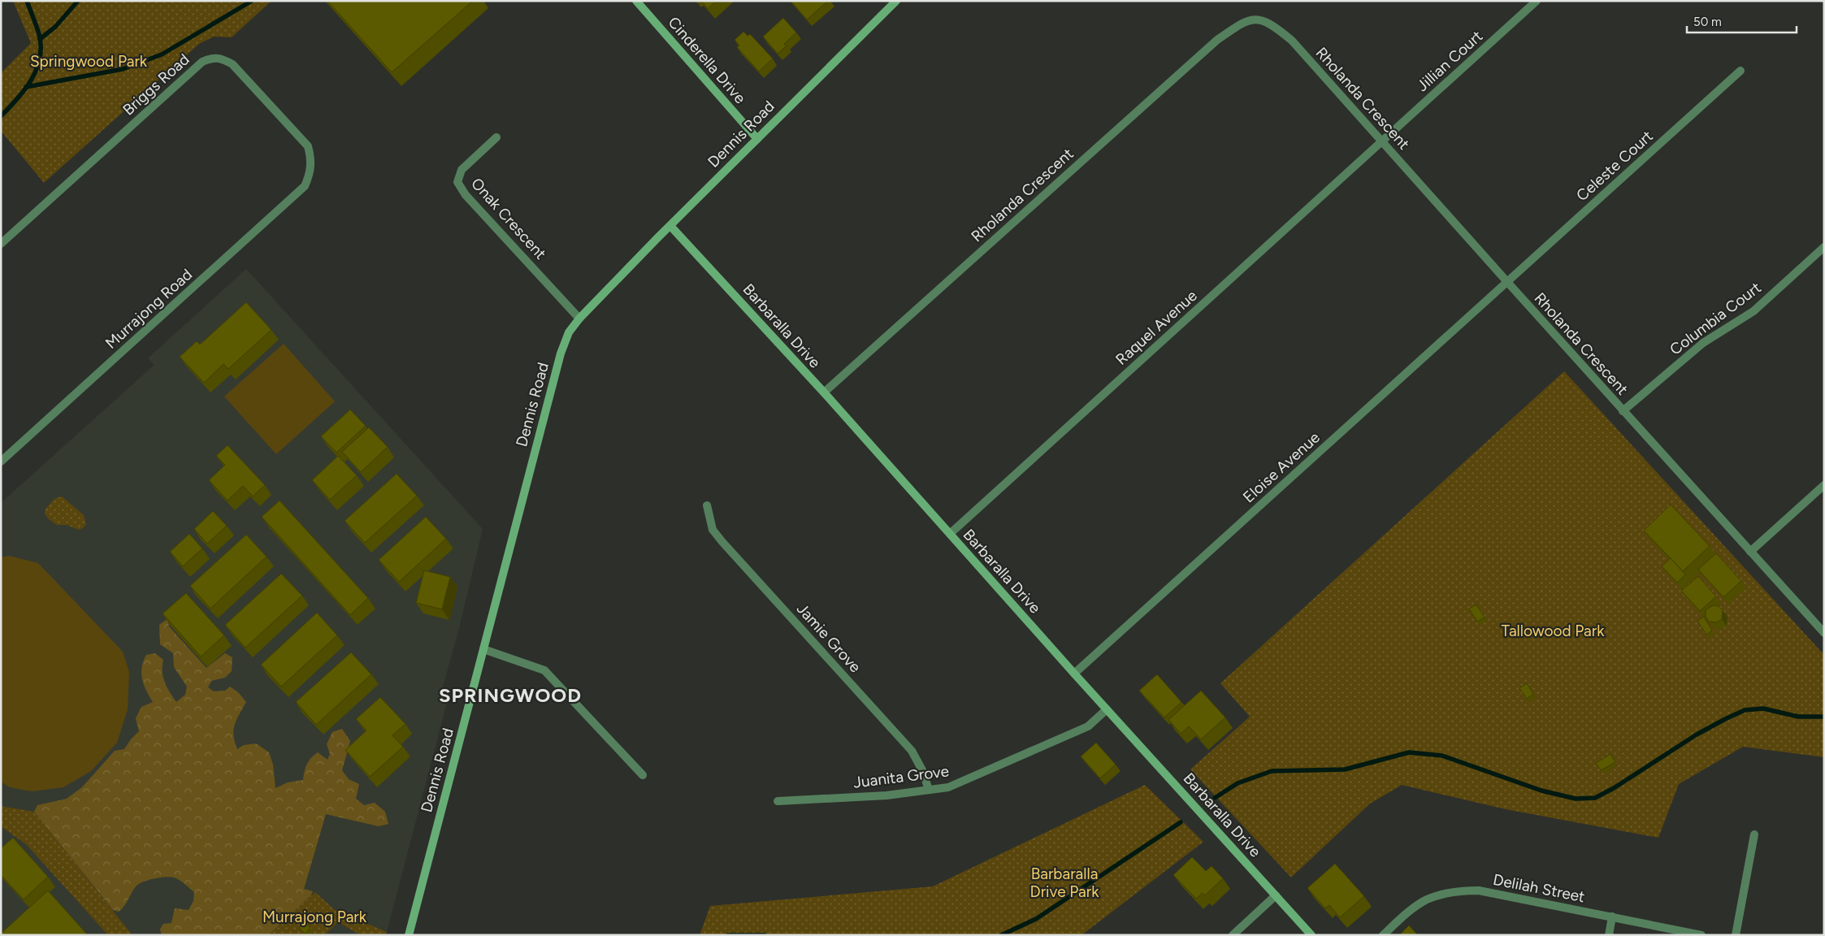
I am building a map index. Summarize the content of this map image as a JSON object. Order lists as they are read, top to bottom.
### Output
{
  "streets": {
    "street": [
      "Cinderella Drive",
      "Jillian Court",
      "Briggs Road",
      "Rholanda Crescent",
      "Dennis Road",
      "Celeste Court",
      "Onak Crescent",
      "Murrajong Road",
      "Columbia Court",
      "Barbaralla Drive",
      "Raquel Avenue",
      "Eloise Avenue",
      "Jamie Grove",
      "Juanita Grove",
      "Delilah Street"
    ]
  },
  "crossings": [
    ["Cinderella Drive", "Dennis Road"],
    ["Jillian Court", "Rholanda Crescent"],
    ["Jillian Court", "Raquel Avenue"],
    ["Briggs Road", "Murrajong Road"],
    ["Rholanda Crescent", "Celeste Court"],
    ["Rholanda Crescent", "Columbia Court"],
    ["Rholanda Crescent", "Barbaralla Drive"],
    ["Rholanda Crescent", "Raquel Avenue"],
    ["Rholanda Crescent", "Eloise Avenue"],
    ["Dennis Road", "Onak Crescent"],
    ["Dennis Road", "Barbaralla Drive"],
    ["Celeste Court", "Eloise Avenue"],
    ["Barbaralla Drive", "Raquel Avenue"],
    ["Barbaralla Drive", "Eloise Avenue"],
    ["Barbaralla Drive", "Juanita Grove"],
    ["Jamie Grove", "Juanita Grove"]
  ],
  "districts": ["SPRINGWOOD"],
  "parks": [
    "Springwood Park",
    "Tallowood Park",
    "Barbaralla Drive Park",
    "Murrajong Park"
  ],
  "scale_bar": "50 m"
}
